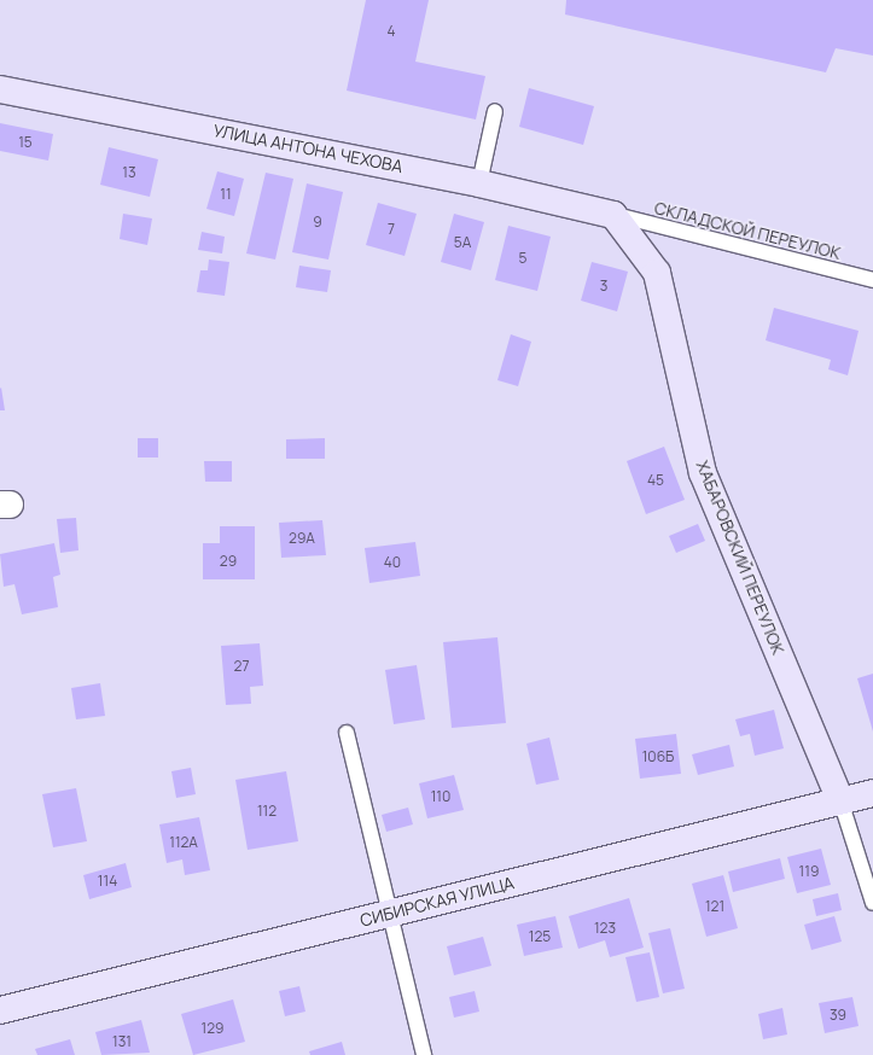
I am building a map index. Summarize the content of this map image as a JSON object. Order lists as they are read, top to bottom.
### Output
{
  "streets": {
    "street": ["УЛИЦА АНТОНА ЧЕХОВА", "ХАБАРОВСКИЙ ПЕРЕУЛОК", "СИБИРСКАЯ УЛИЦА"],
    "lane": ["СКЛАДСКОЙ ПЕРЕУЛОК"]
  },
  "crossings": [
    ["УЛИЦА АНТОНА ЧЕХОВА", "СКЛАДСКОЙ ПЕРЕУЛОК"],
    ["УЛИЦА АНТОНА ЧЕХОВА", "ХАБАРОВСКИЙ ПЕРЕУЛОК"],
    ["СКЛАДСКОЙ ПЕРЕУЛОК", "ХАБАРОВСКИЙ ПЕРЕУЛОК"],
    ["ХАБАРОВСКИЙ ПЕРЕУЛОК", "СИБИРСКАЯ УЛИЦА"]
  ],
  "house_numbers": [
    "4",
    "15",
    "13",
    "11",
    "9",
    "7",
    "5А",
    "5",
    "3",
    "45",
    "29А",
    "29",
    "40",
    "27",
    "106Б",
    "110",
    "112",
    "112А",
    "119",
    "114",
    "121",
    "123",
    "125",
    "39",
    "129",
    "131"
  ]
}
